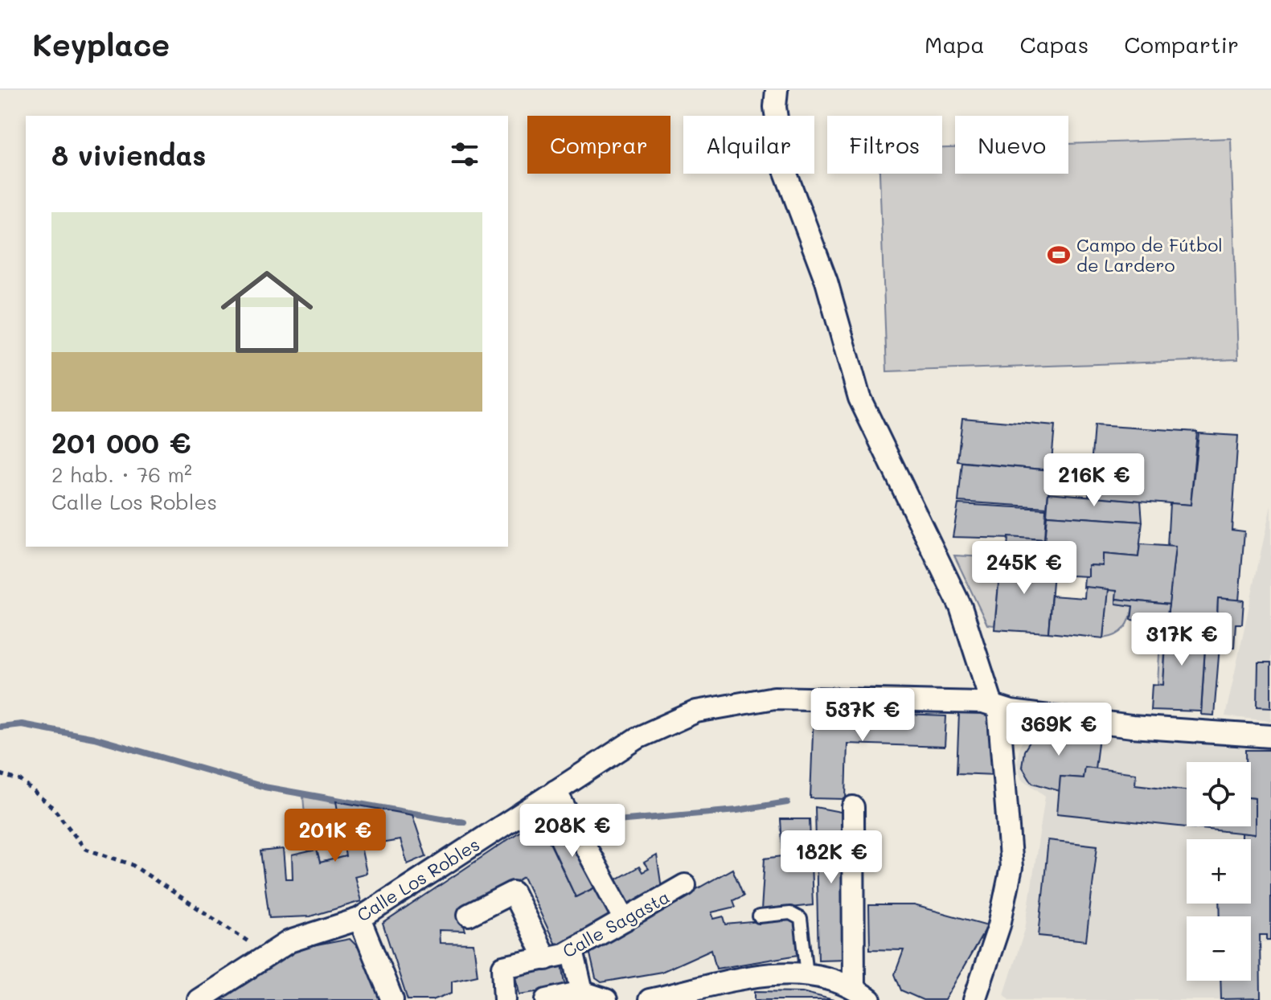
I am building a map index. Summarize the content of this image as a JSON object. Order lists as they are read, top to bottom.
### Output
{
  "streets": {
    "street": ["Calle Los Robles", "Calle Sagasta"]
  },
  "places": {
    "sports": ["Campo de Fútbol de Lardero"]
  },
  "page": {
    "header": "Keyplace",
    "nav": ["Mapa", "Capas", "Compartir"],
    "chip": [
      "Comprar",
      "Alquilar",
      "Filtros",
      "Nuevo"
    ],
    "heading": "8 viviendas",
    "list": [
      {
        "name": "201 000 €",
        "note": "2 hab. · 76 m² · Calle Los Robles"
      }
    ],
    "price": [
      "216K €",
      "245K €",
      "317K €",
      "537K €",
      "369K €",
      "208K €",
      "201K €",
      "182K €"
    ],
    "map_buttons": ["+", "−"]
  }
}
